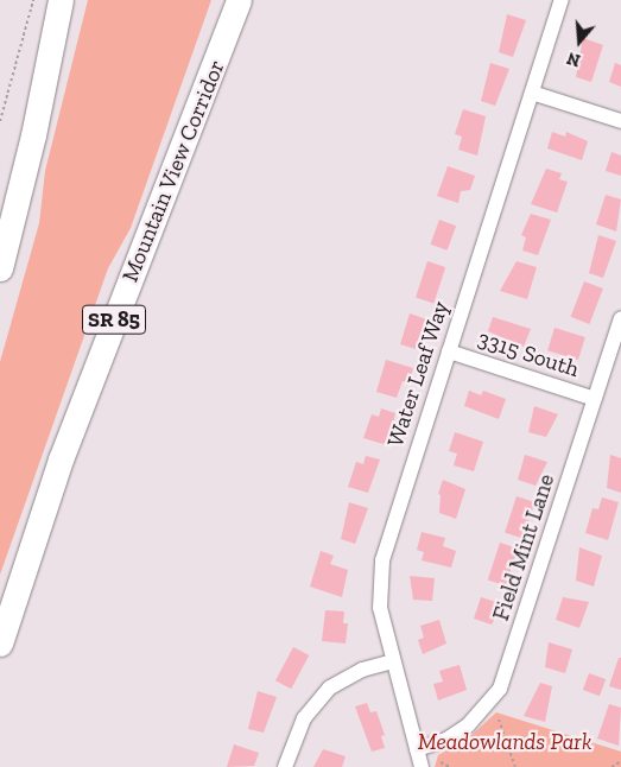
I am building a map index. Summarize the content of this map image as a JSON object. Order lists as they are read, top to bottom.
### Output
{
  "streets": {
    "highway": ["Mountain View Corridor", "SR 85"],
    "street": ["3315 South", "Water Leaf Way", "Field Mint Lane"]
  },
  "crossings": [
    ["3315 South", "Water Leaf Way"],
    ["3315 South", "Field Mint Lane"],
    ["Water Leaf Way", "Field Mint Lane"]
  ],
  "parks": ["Meadowlands Park"],
  "north": "bottom"
}
